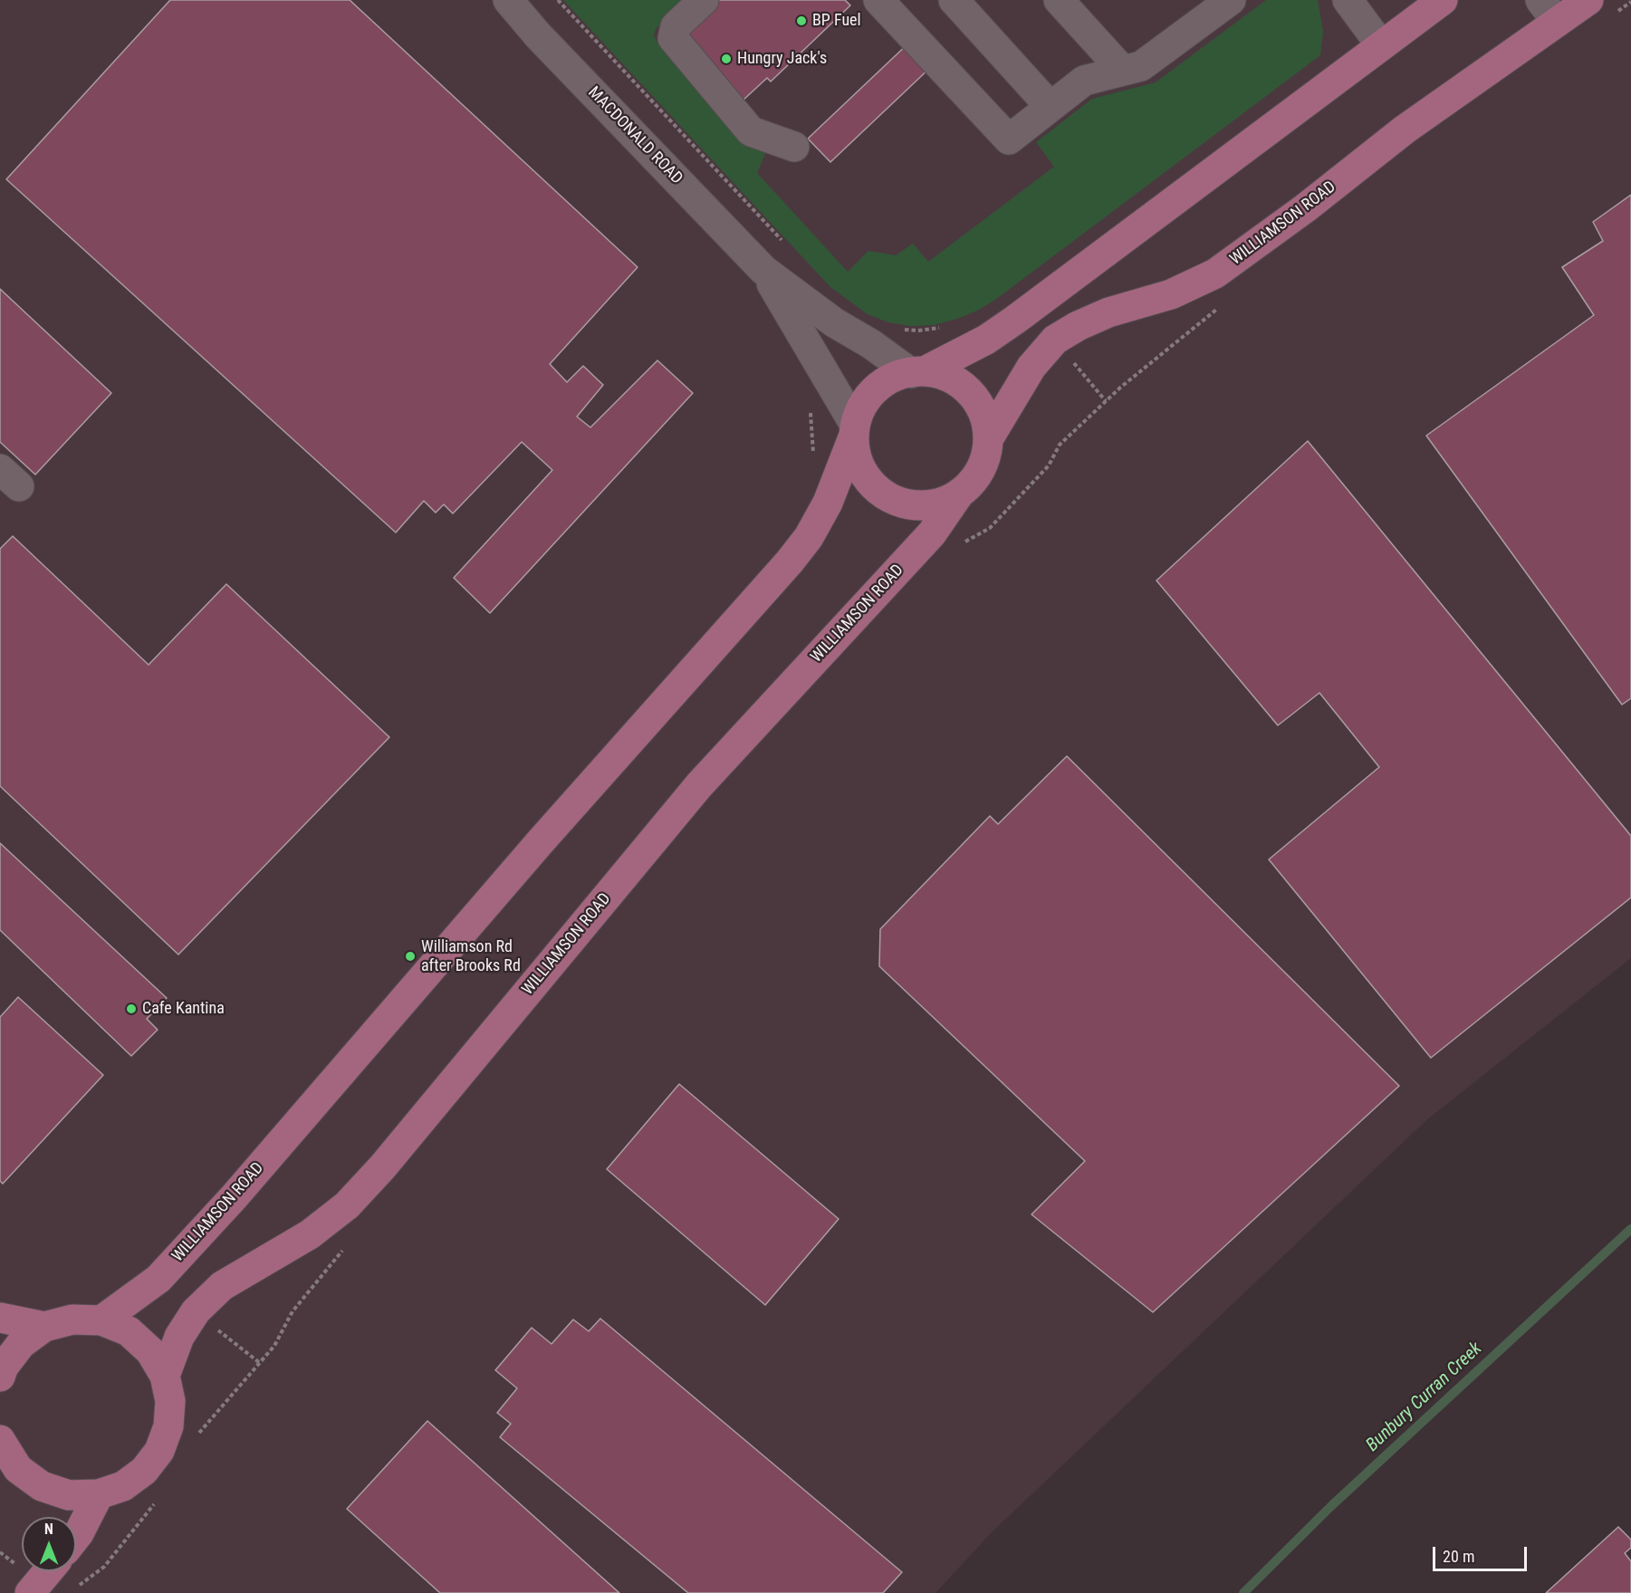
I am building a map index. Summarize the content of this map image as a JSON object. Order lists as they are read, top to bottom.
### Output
{
  "streets": {
    "main road": ["WILLIAMSON ROAD"],
    "street": ["MACDONALD ROAD"]
  },
  "crossings": [
    ["MACDONALD ROAD", "WILLIAMSON ROAD"]
  ],
  "water": ["Bunbury Curran Creek"],
  "places": [
    "BP Fuel",
    "Hungry Jack's",
    "Williamson Rd after Brooks Rd",
    "Cafe Kantina"
  ],
  "scale_bar": "20 m",
  "north": "top"
}
